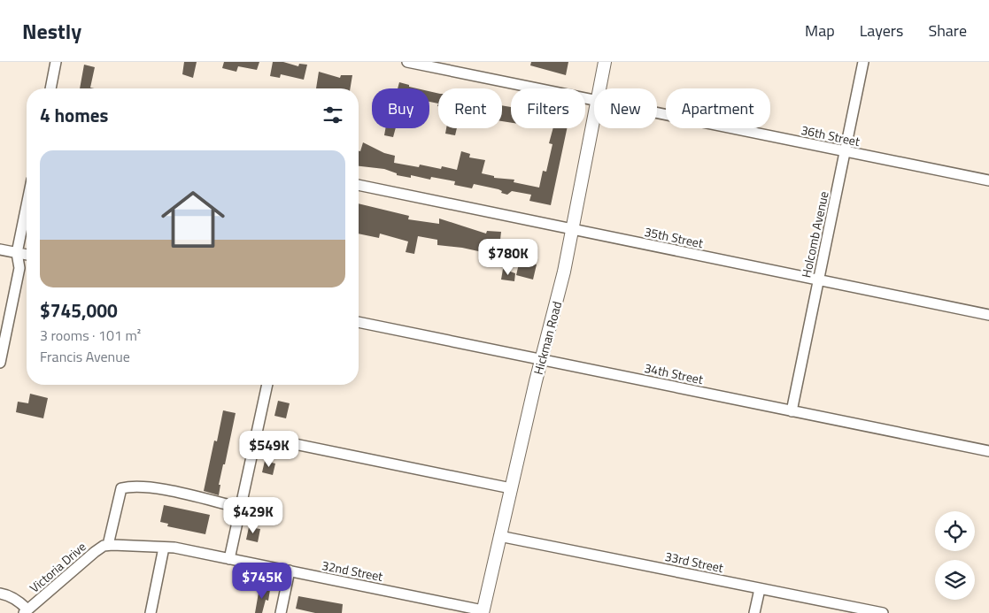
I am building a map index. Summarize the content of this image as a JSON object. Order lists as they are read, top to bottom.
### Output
{
  "streets": {
    "main road": ["Hickman Road"],
    "street": [
      "36th Street",
      "Holcomb Avenue",
      "35th Street",
      "34th Street",
      "33rd Street",
      "Victoria Drive",
      "32nd Street"
    ]
  },
  "crossings": [
    ["36th Street", "Holcomb Avenue"],
    ["Holcomb Avenue", "35th Street"],
    ["Holcomb Avenue", "34th Street"],
    ["35th Street", "Hickman Road"],
    ["Hickman Road", "34th Street"],
    ["Hickman Road", "33rd Street"],
    ["Hickman Road", "32nd Street"]
  ],
  "page": {
    "header": "Nestly",
    "nav": ["Map", "Layers", "Share"],
    "chip": [
      "Buy",
      "Rent",
      "Filters",
      "New",
      "Apartment"
    ],
    "heading": "4 homes",
    "list": [
      {
        "name": "$745,000",
        "note": "3 rooms · 101 m² · Francis Avenue"
      }
    ],
    "price": [
      "$780K",
      "$549K",
      "$429K",
      "$745K"
    ]
  }
}
